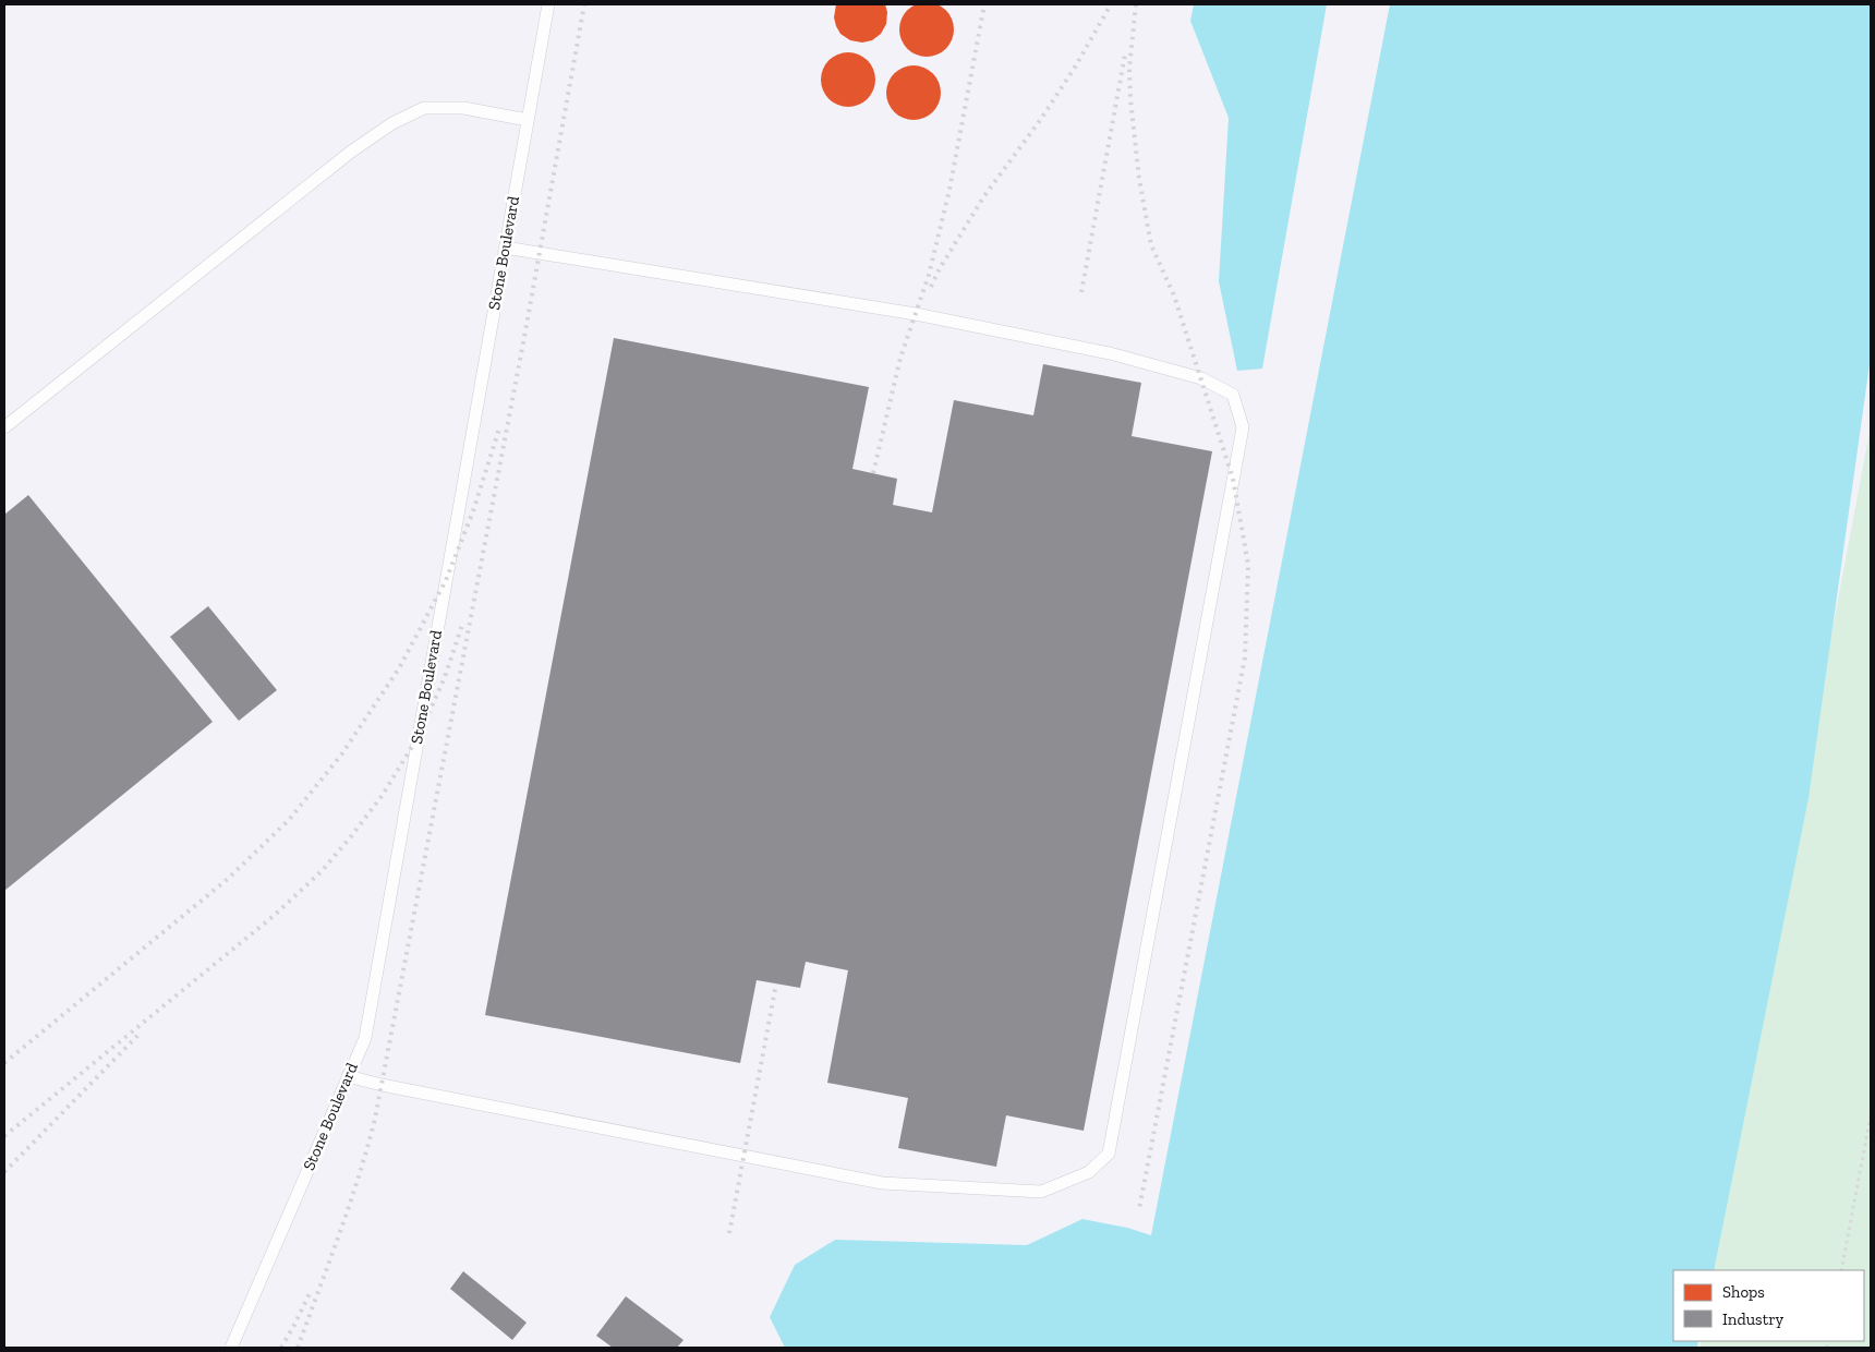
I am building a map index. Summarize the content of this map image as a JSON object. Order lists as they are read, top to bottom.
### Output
{
  "streets": {
    "lane": ["Stone Boulevard"]
  },
  "legend": ["Shops", "Industry"]
}
